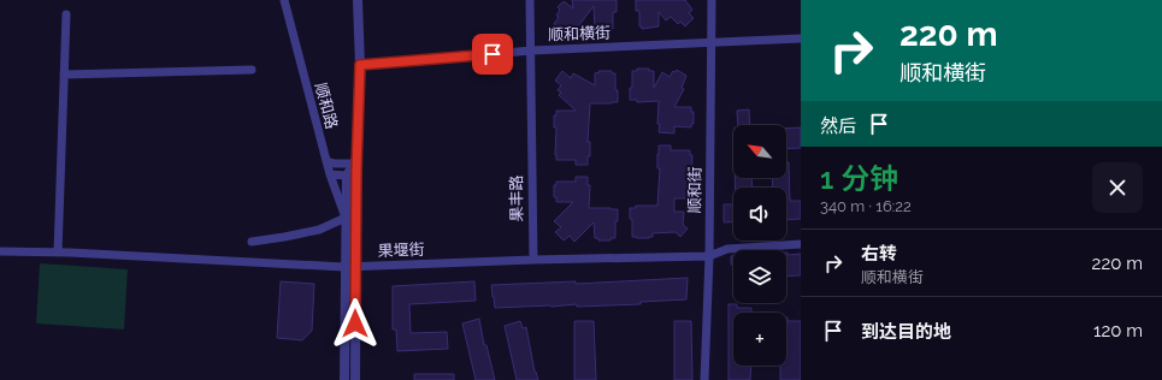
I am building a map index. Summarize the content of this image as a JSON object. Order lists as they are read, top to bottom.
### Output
{
  "streets": {
    "street": [
      "顺和横街",
      "顺和路",
      "顺和街",
      "果丰路",
      "果堰街"
    ]
  },
  "crossings": [
    ["顺和横街", "顺和路"],
    ["顺和横街", "顺和街"],
    ["顺和横街", "果丰路"],
    ["顺和路", "果堰街"],
    ["顺和街", "果堰街"],
    ["果丰路", "果堰街"]
  ],
  "north": "top left",
  "page": {
    "turn": ["220 m", "顺和横街"],
    "then": "然后",
    "map_buttons": "+",
    "heading": ["1 分钟", "340 m · 16:22"],
    "list": [
      {
        "name": "右转",
        "note": "顺和横街",
        "value": "220 m"
      },
      {
        "name": "到达目的地",
        "value": "120 m"
      }
    ]
  }
}
